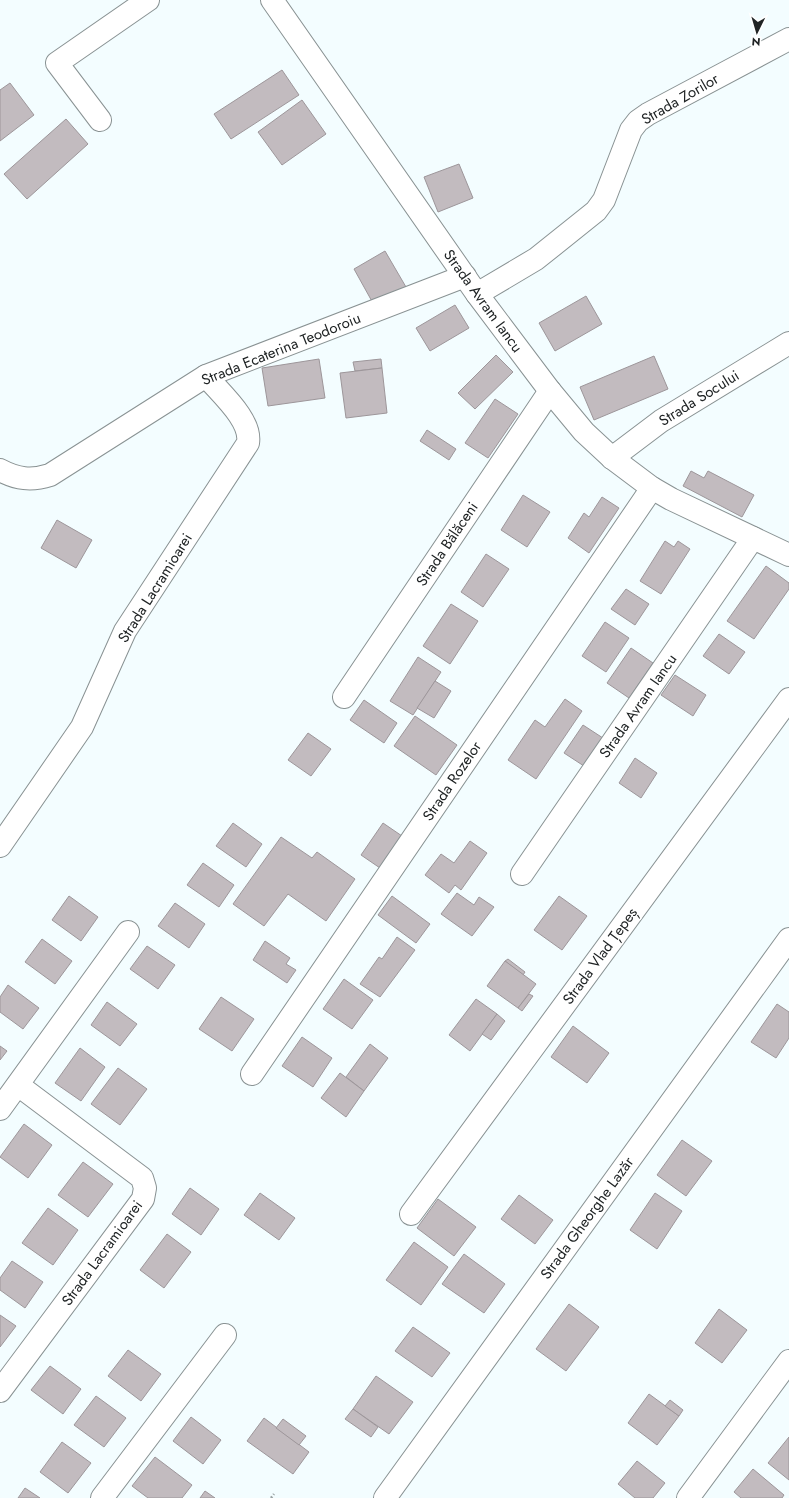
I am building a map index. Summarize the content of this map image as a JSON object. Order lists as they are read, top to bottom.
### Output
{
  "streets": {
    "street": [
      "Strada Zorilor",
      "Strada Avram Iancu",
      "Strada Ecaterina Teodoroiu",
      "Strada Socului",
      "Strada Bălăceni",
      "Strada Lacramioarei",
      "Strada Rozelor",
      "Strada Vlad Țepeș",
      "Strada Gheorghe Lazăr"
    ]
  },
  "crossings": [
    ["Strada Zorilor", "Strada Avram Iancu"],
    ["Strada Avram Iancu", "Strada Ecaterina Teodoroiu"],
    ["Strada Avram Iancu", "Strada Socului"],
    ["Strada Avram Iancu", "Strada Bălăceni"],
    ["Strada Avram Iancu", "Strada Rozelor"],
    ["Strada Ecaterina Teodoroiu", "Strada Lacramioarei"]
  ],
  "north": "bottom"
}
